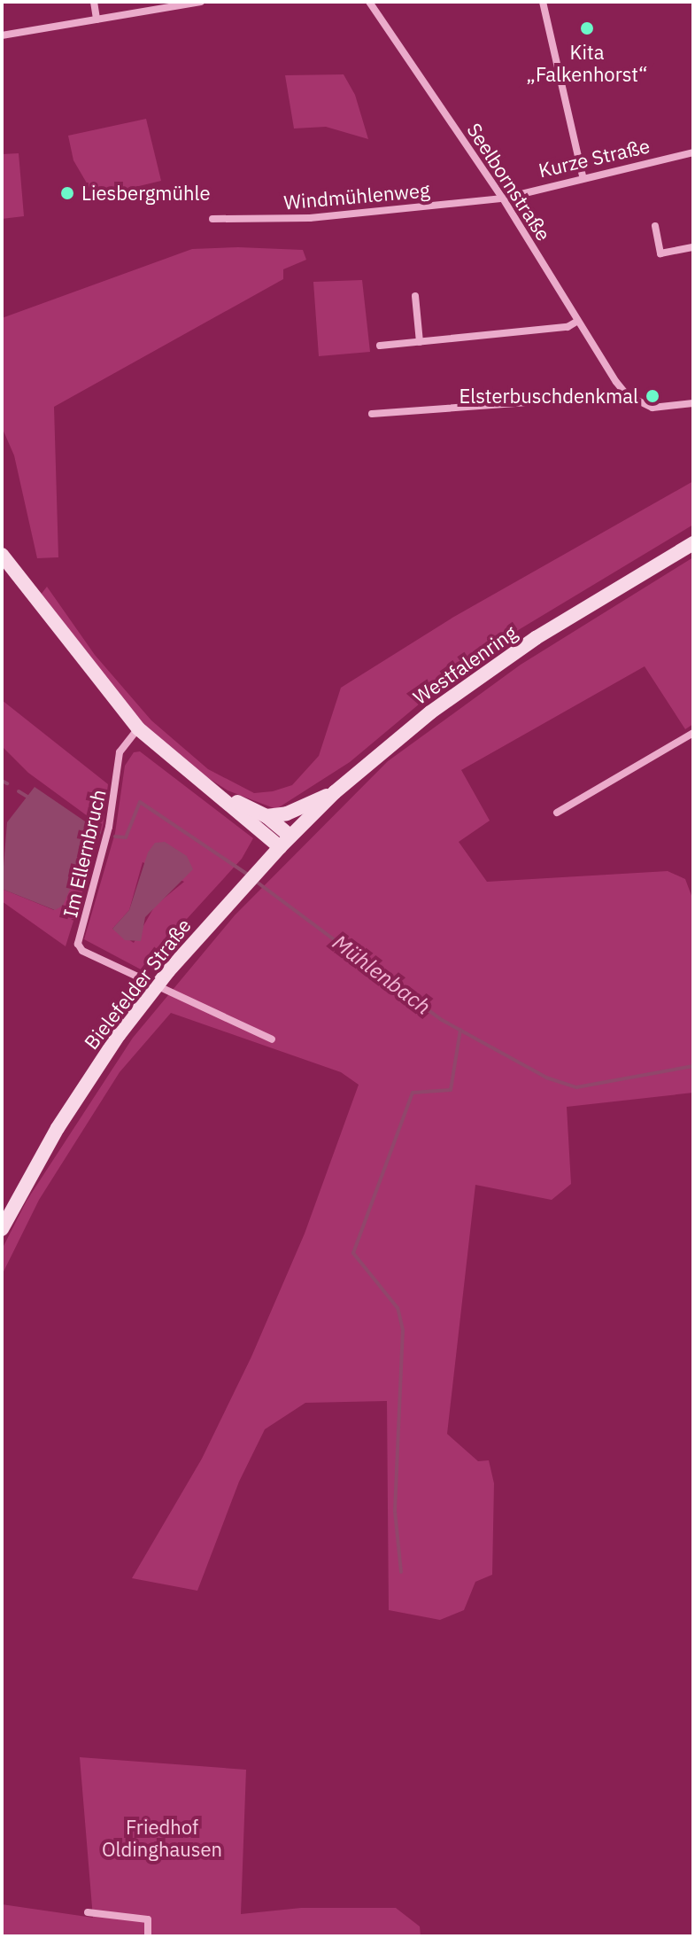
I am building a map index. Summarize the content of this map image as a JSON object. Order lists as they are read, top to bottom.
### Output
{
  "streets": {
    "main road": ["Westfalenring", "Bielefelder Straße"],
    "street": [
      "Kurze Straße",
      "Seelbornstraße",
      "Windmühlenweg",
      "Im Ellernbruch"
    ]
  },
  "crossings": [
    ["Kurze Straße", "Seelbornstraße"],
    ["Kurze Straße", "Windmühlenweg"],
    ["Seelbornstraße", "Windmühlenweg"],
    ["Westfalenring", "Bielefelder Straße"]
  ],
  "water": ["Mühlenbach"],
  "parks": ["Friedhof Oldinghausen"],
  "places": ["Kita „Falkenhorst“", "Liesbergmühle", "Elsterbuschdenkmal"]
}
